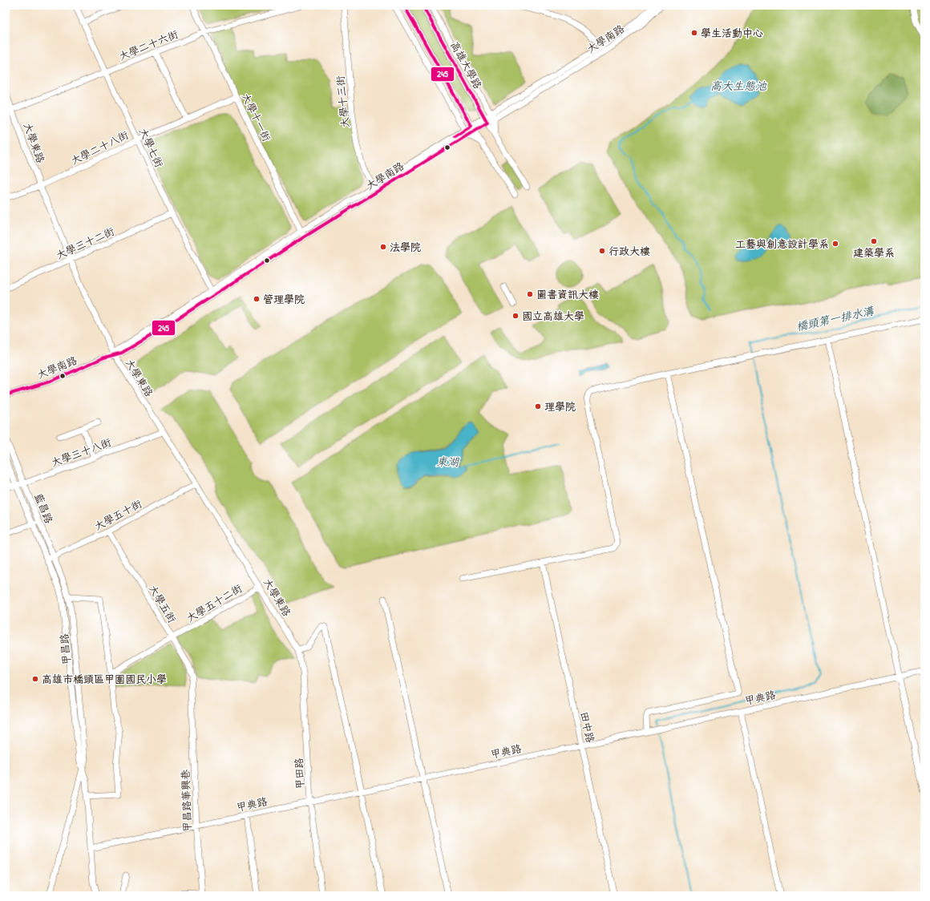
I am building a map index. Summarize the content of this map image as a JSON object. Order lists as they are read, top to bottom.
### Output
{
  "streets": {
    "street": [
      "大學南路",
      "大學二十六街",
      "高雄大學路",
      "大學十三街",
      "大學十一街",
      "大學東路",
      "大學二十八街",
      "大學七街",
      "大學三十二街",
      "大學三十八街",
      "藍昌路",
      "大學五十街",
      "大學五十二街",
      "大學五街",
      "甲昌路",
      "甲典路",
      "田中路",
      "甲田路",
      "甲昌路華興巷"
    ]
  },
  "crossings": [
    ["大學南路", "高雄大學路"],
    ["大學南路", "大學十三街"],
    ["大學南路", "大學十一街"],
    ["大學南路", "大學東路"],
    ["大學南路", "大學七街"],
    ["大學二十六街", "大學十一街"],
    ["大學二十六街", "大學東路"],
    ["大學二十六街", "大學七街"],
    ["大學十一街", "大學二十八街"],
    ["大學東路", "大學二十八街"],
    ["大學東路", "大學三十二街"],
    ["大學東路", "大學三十八街"],
    ["大學東路", "大學五十街"],
    ["大學東路", "大學五十二街"],
    ["大學東路", "甲田路"],
    ["大學二十八街", "大學七街"],
    ["大學七街", "大學三十二街"],
    ["大學三十八街", "藍昌路"],
    ["藍昌路", "大學五十街"],
    ["藍昌路", "甲昌路"],
    ["大學五十街", "大學五街"],
    ["大學五十二街", "大學五街"],
    ["大學五街", "甲昌路華興巷"],
    ["甲昌路", "甲典路"],
    ["甲典路", "田中路"],
    ["甲典路", "甲田路"],
    ["甲典路", "甲昌路華興巷"]
  ],
  "water": ["高大生態池", "橋頭第一排水溝", "東湖"],
  "places": [
    "學生活動中心",
    "建築學系",
    "工藝與創意設計學系",
    "法學院",
    "行政大樓",
    "圖書資訊大樓",
    "管理學院",
    "國立高雄大學",
    "理學院",
    "高雄市橋頭區甲圍國民小學"
  ],
  "lines": ["transit line 245"]
}
